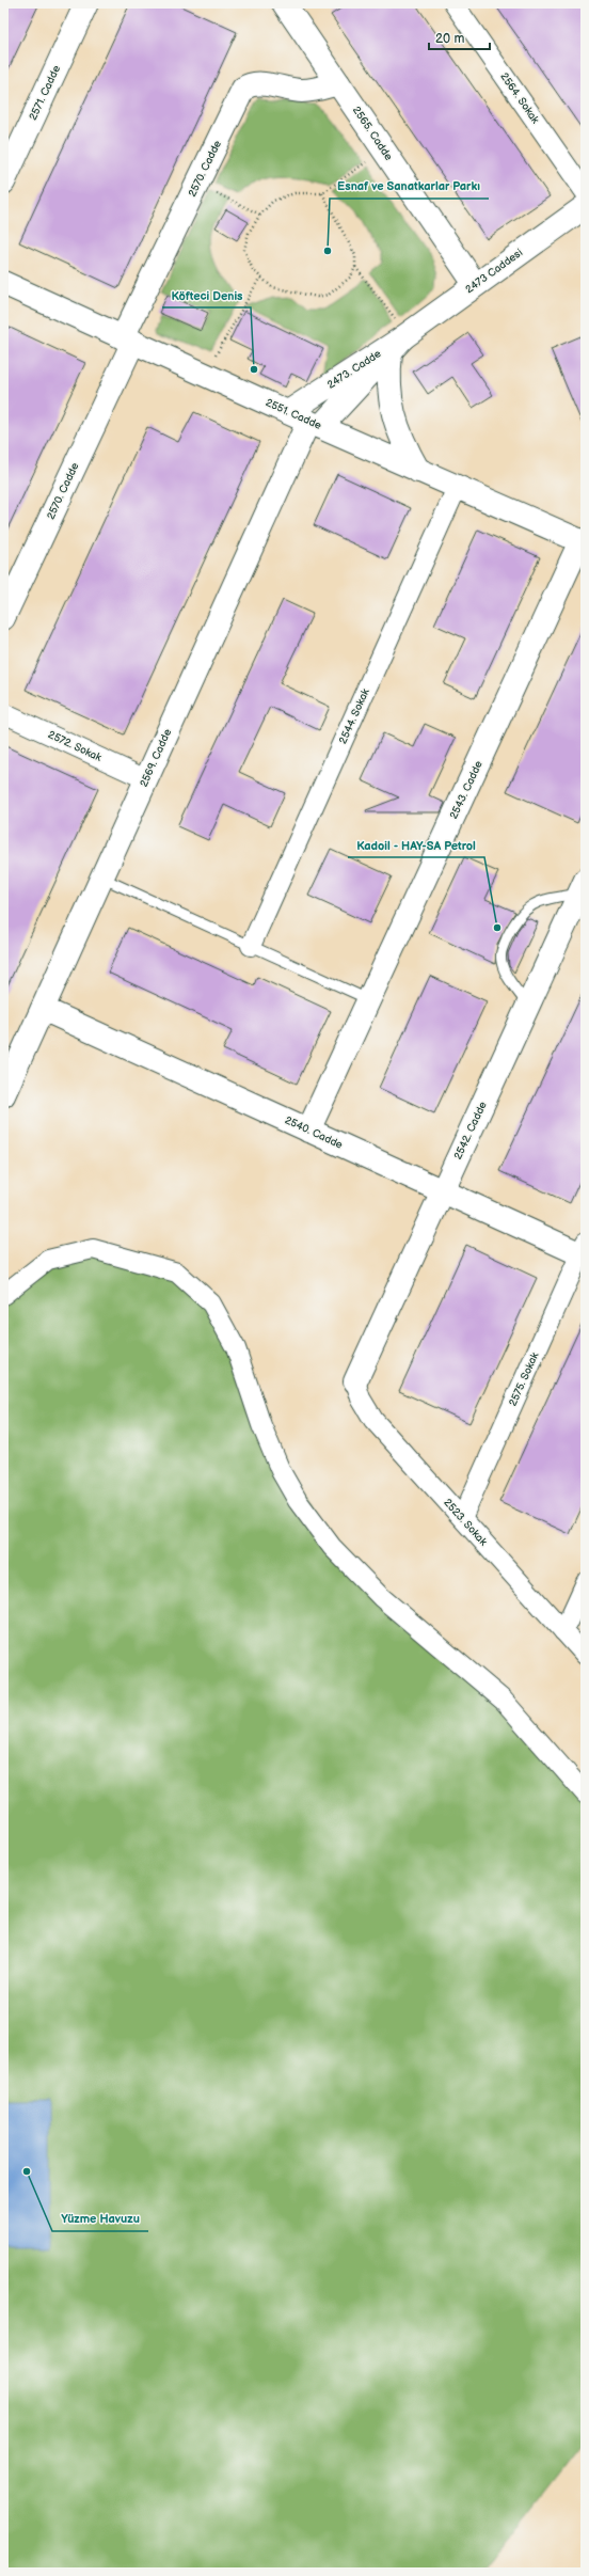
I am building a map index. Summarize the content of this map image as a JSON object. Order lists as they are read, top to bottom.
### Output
{
  "streets": {
    "street": [
      "2571. Cadde",
      "2564. Sokak",
      "2565. Cadde",
      "2570. Cadde",
      "2473 Caddesi",
      "2473. Cadde",
      "2551. Cadde",
      "2544. Sokak",
      "2572. Sokak",
      "2569. Cadde",
      "2543. Cadde",
      "2542. Cadde",
      "2540. Cadde",
      "2575. Sokak",
      "2523. Sokak"
    ]
  },
  "crossings": [
    ["2565. Cadde", "2570. Cadde"],
    ["2565. Cadde", "2473 Caddesi"],
    ["2570. Cadde", "2551. Cadde"],
    ["2473 Caddesi", "2473. Cadde"],
    ["2473. Cadde", "2551. Cadde"],
    ["2473. Cadde", "2569. Cadde"],
    ["2551. Cadde", "2544. Sokak"],
    ["2551. Cadde", "2569. Cadde"],
    ["2551. Cadde", "2543. Cadde"],
    ["2572. Sokak", "2569. Cadde"],
    ["2569. Cadde", "2540. Cadde"],
    ["2543. Cadde", "2540. Cadde"],
    ["2542. Cadde", "2540. Cadde"],
    ["2542. Cadde", "2523. Sokak"],
    ["2540. Cadde", "2575. Sokak"],
    ["2575. Sokak", "2523. Sokak"]
  ],
  "places": [
    "Esnaf ve Sanatkarlar Parkı",
    "Köfteci Denis",
    "Kadoil - HAY-SA Petrol",
    "Yüzme Havuzu"
  ],
  "scale_bar": "20 m"
}
